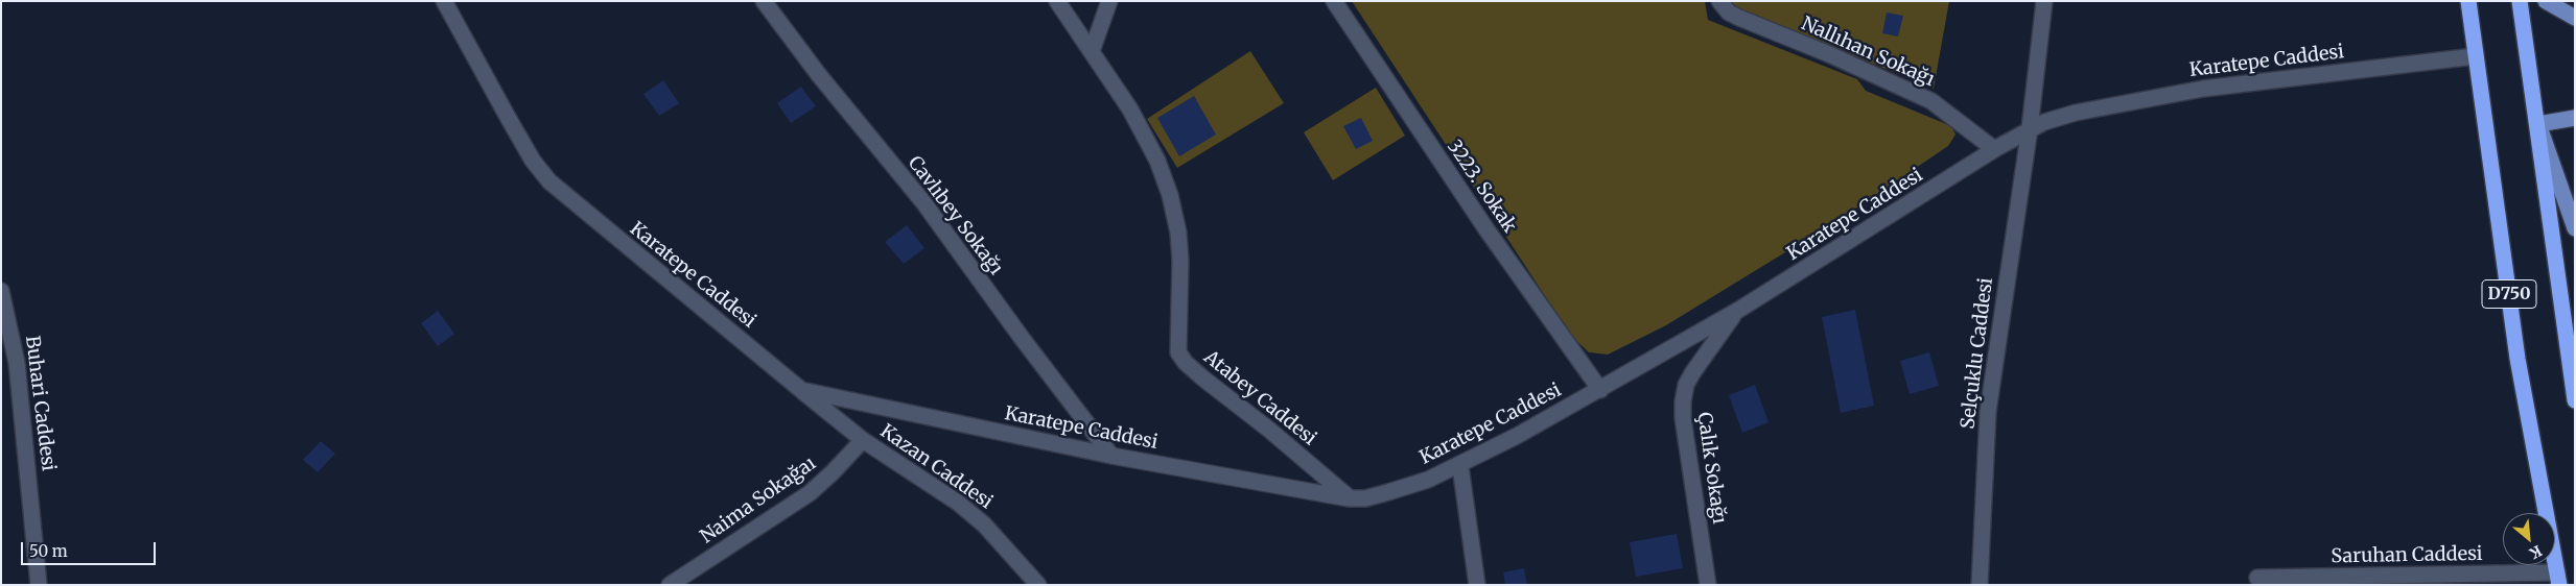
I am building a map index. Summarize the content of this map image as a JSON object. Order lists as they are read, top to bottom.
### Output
{
  "streets": {
    "highway": ["D750"],
    "street": [
      "Nallıhan Sokağı",
      "Karatepe Caddesi",
      "3223. Sokak",
      "Cavlıbey Sokağı",
      "Selçuklu Caddesi",
      "Atabey Caddesi",
      "Buhari Caddesi",
      "Kazan Caddesi",
      "Çalık Sokağı",
      "Naima Sokağaı",
      "Saruhan Caddesi"
    ]
  },
  "crossings": [
    ["Nallıhan Sokağı", "Karatepe Caddesi"],
    ["Karatepe Caddesi", "3223. Sokak"],
    ["Karatepe Caddesi", "Cavlıbey Sokağı"],
    ["Karatepe Caddesi", "D750"],
    ["Karatepe Caddesi", "Selçuklu Caddesi"],
    ["Karatepe Caddesi", "Atabey Caddesi"],
    ["Karatepe Caddesi", "Kazan Caddesi"],
    ["Karatepe Caddesi", "Çalık Sokağı"],
    ["D750", "Saruhan Caddesi"],
    ["Kazan Caddesi", "Naima Sokağaı"]
  ],
  "scale_bar": "50 m",
  "north": "bottom right"
}
